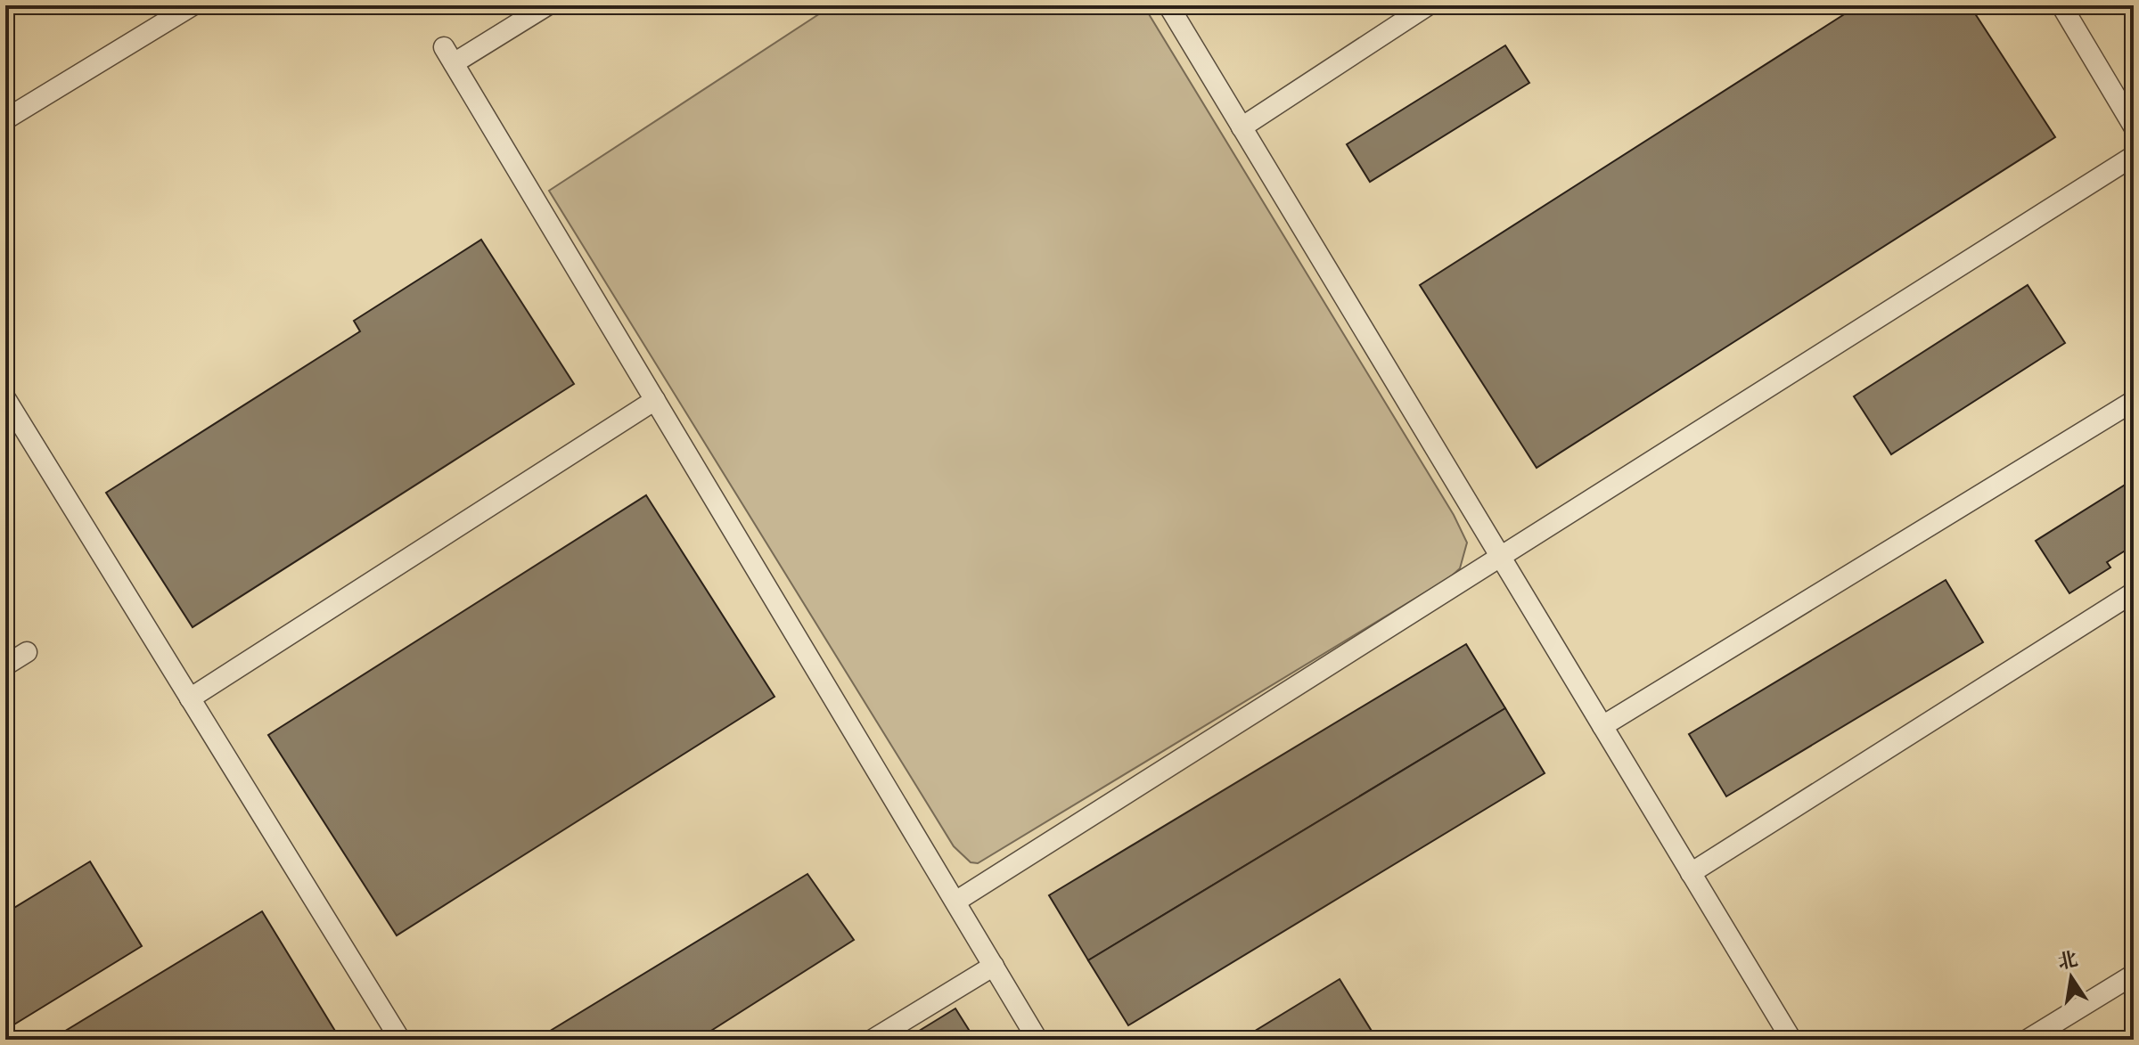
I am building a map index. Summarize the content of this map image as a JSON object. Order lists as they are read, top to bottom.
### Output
{
  "north": "top"
}
